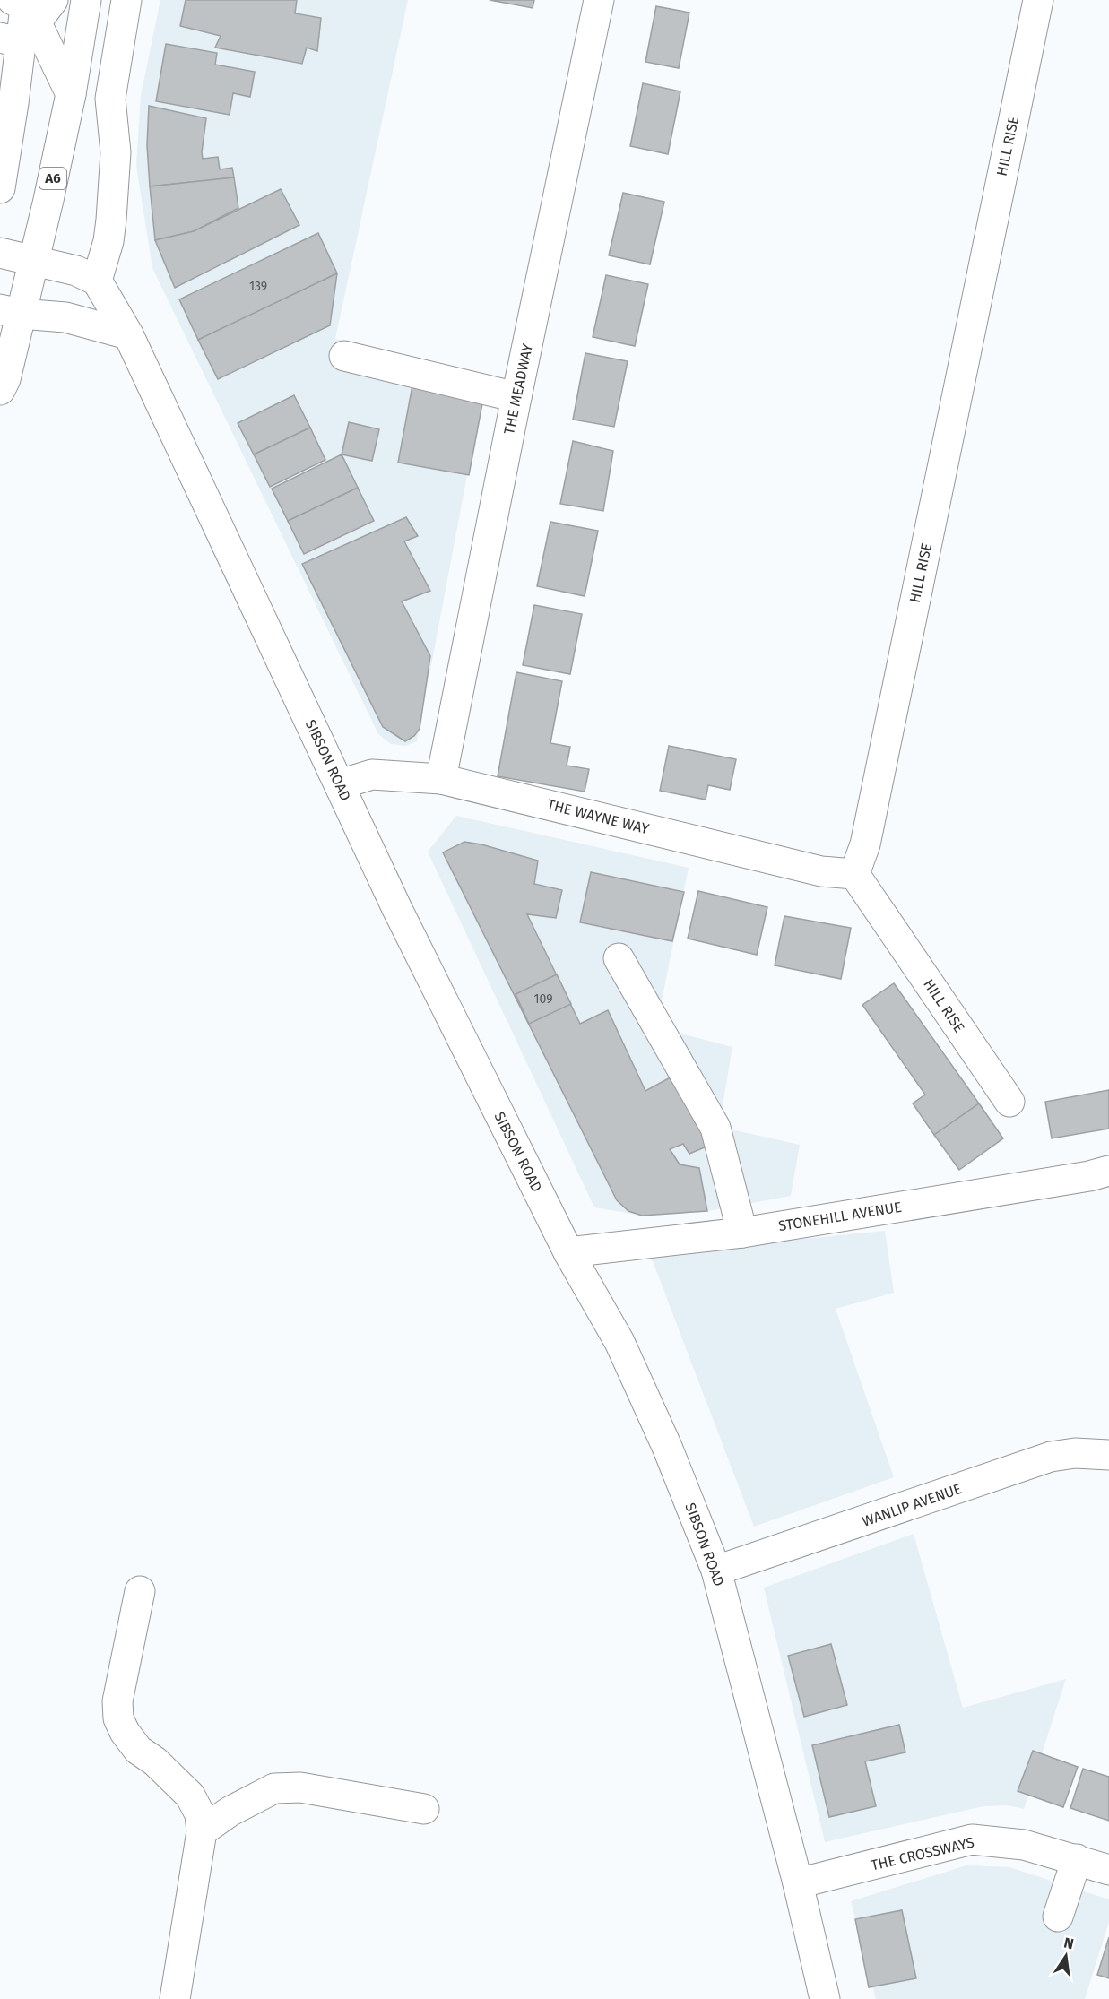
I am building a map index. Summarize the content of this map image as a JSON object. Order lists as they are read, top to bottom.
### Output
{
  "streets": {
    "main road": [
      "HILL RISE",
      "A6",
      "THE MEADWAY",
      "SIBSON ROAD",
      "THE WAYNE WAY",
      "STONEHILL AVENUE",
      "WANLIP AVENUE",
      "THE CROSSWAYS"
    ]
  },
  "crossings": [
    ["HILL RISE", "THE WAYNE WAY"],
    ["THE MEADWAY", "THE WAYNE WAY"],
    ["SIBSON ROAD", "THE WAYNE WAY"],
    ["SIBSON ROAD", "STONEHILL AVENUE"],
    ["SIBSON ROAD", "WANLIP AVENUE"],
    ["SIBSON ROAD", "THE CROSSWAYS"]
  ],
  "house_numbers": ["139", "109"],
  "north": "top"
}
